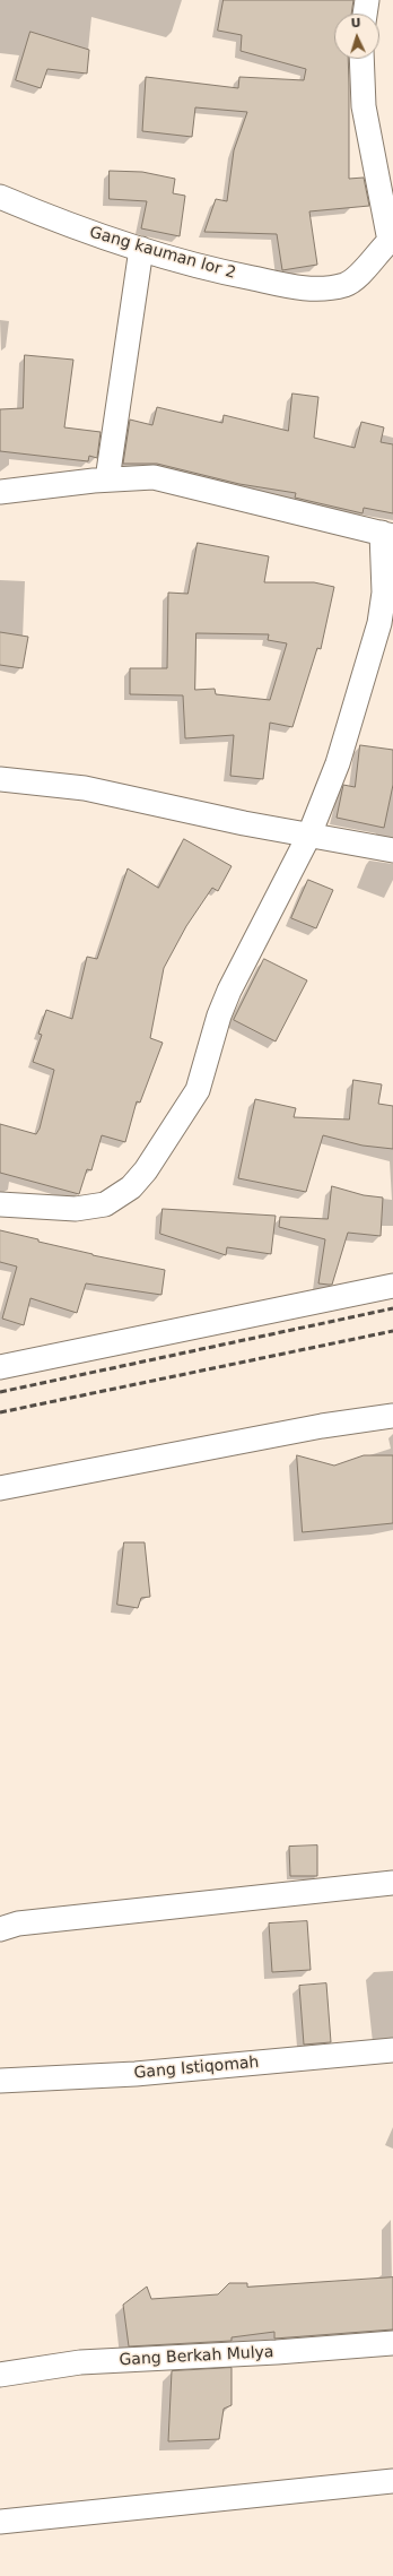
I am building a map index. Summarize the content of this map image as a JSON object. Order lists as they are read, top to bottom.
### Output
{
  "streets": {
    "street": ["Gang kauman lor 2", "Gang Istiqomah", "Gang Berkah Mulya"]
  },
  "north": "top"
}
